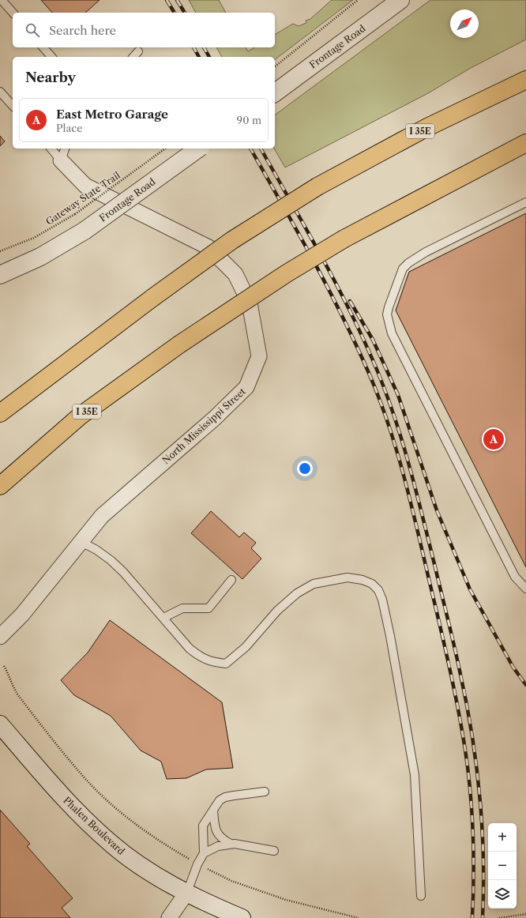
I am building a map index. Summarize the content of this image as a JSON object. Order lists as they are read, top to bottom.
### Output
{
  "streets": {
    "highway": ["I 35E"],
    "street": ["Frontage Road", "North Mississippi Street", "Phalen Boulevard"],
    "path": ["Gateway State Trail"]
  },
  "north": "top right",
  "page": {
    "search": "Search here",
    "heading": "Nearby",
    "list": [
      {
        "mark": "A",
        "name": "East Metro Garage",
        "note": "Place",
        "value": "90 m"
      }
    ],
    "pins": "A",
    "map_buttons": ["+", "−"]
  }
}
